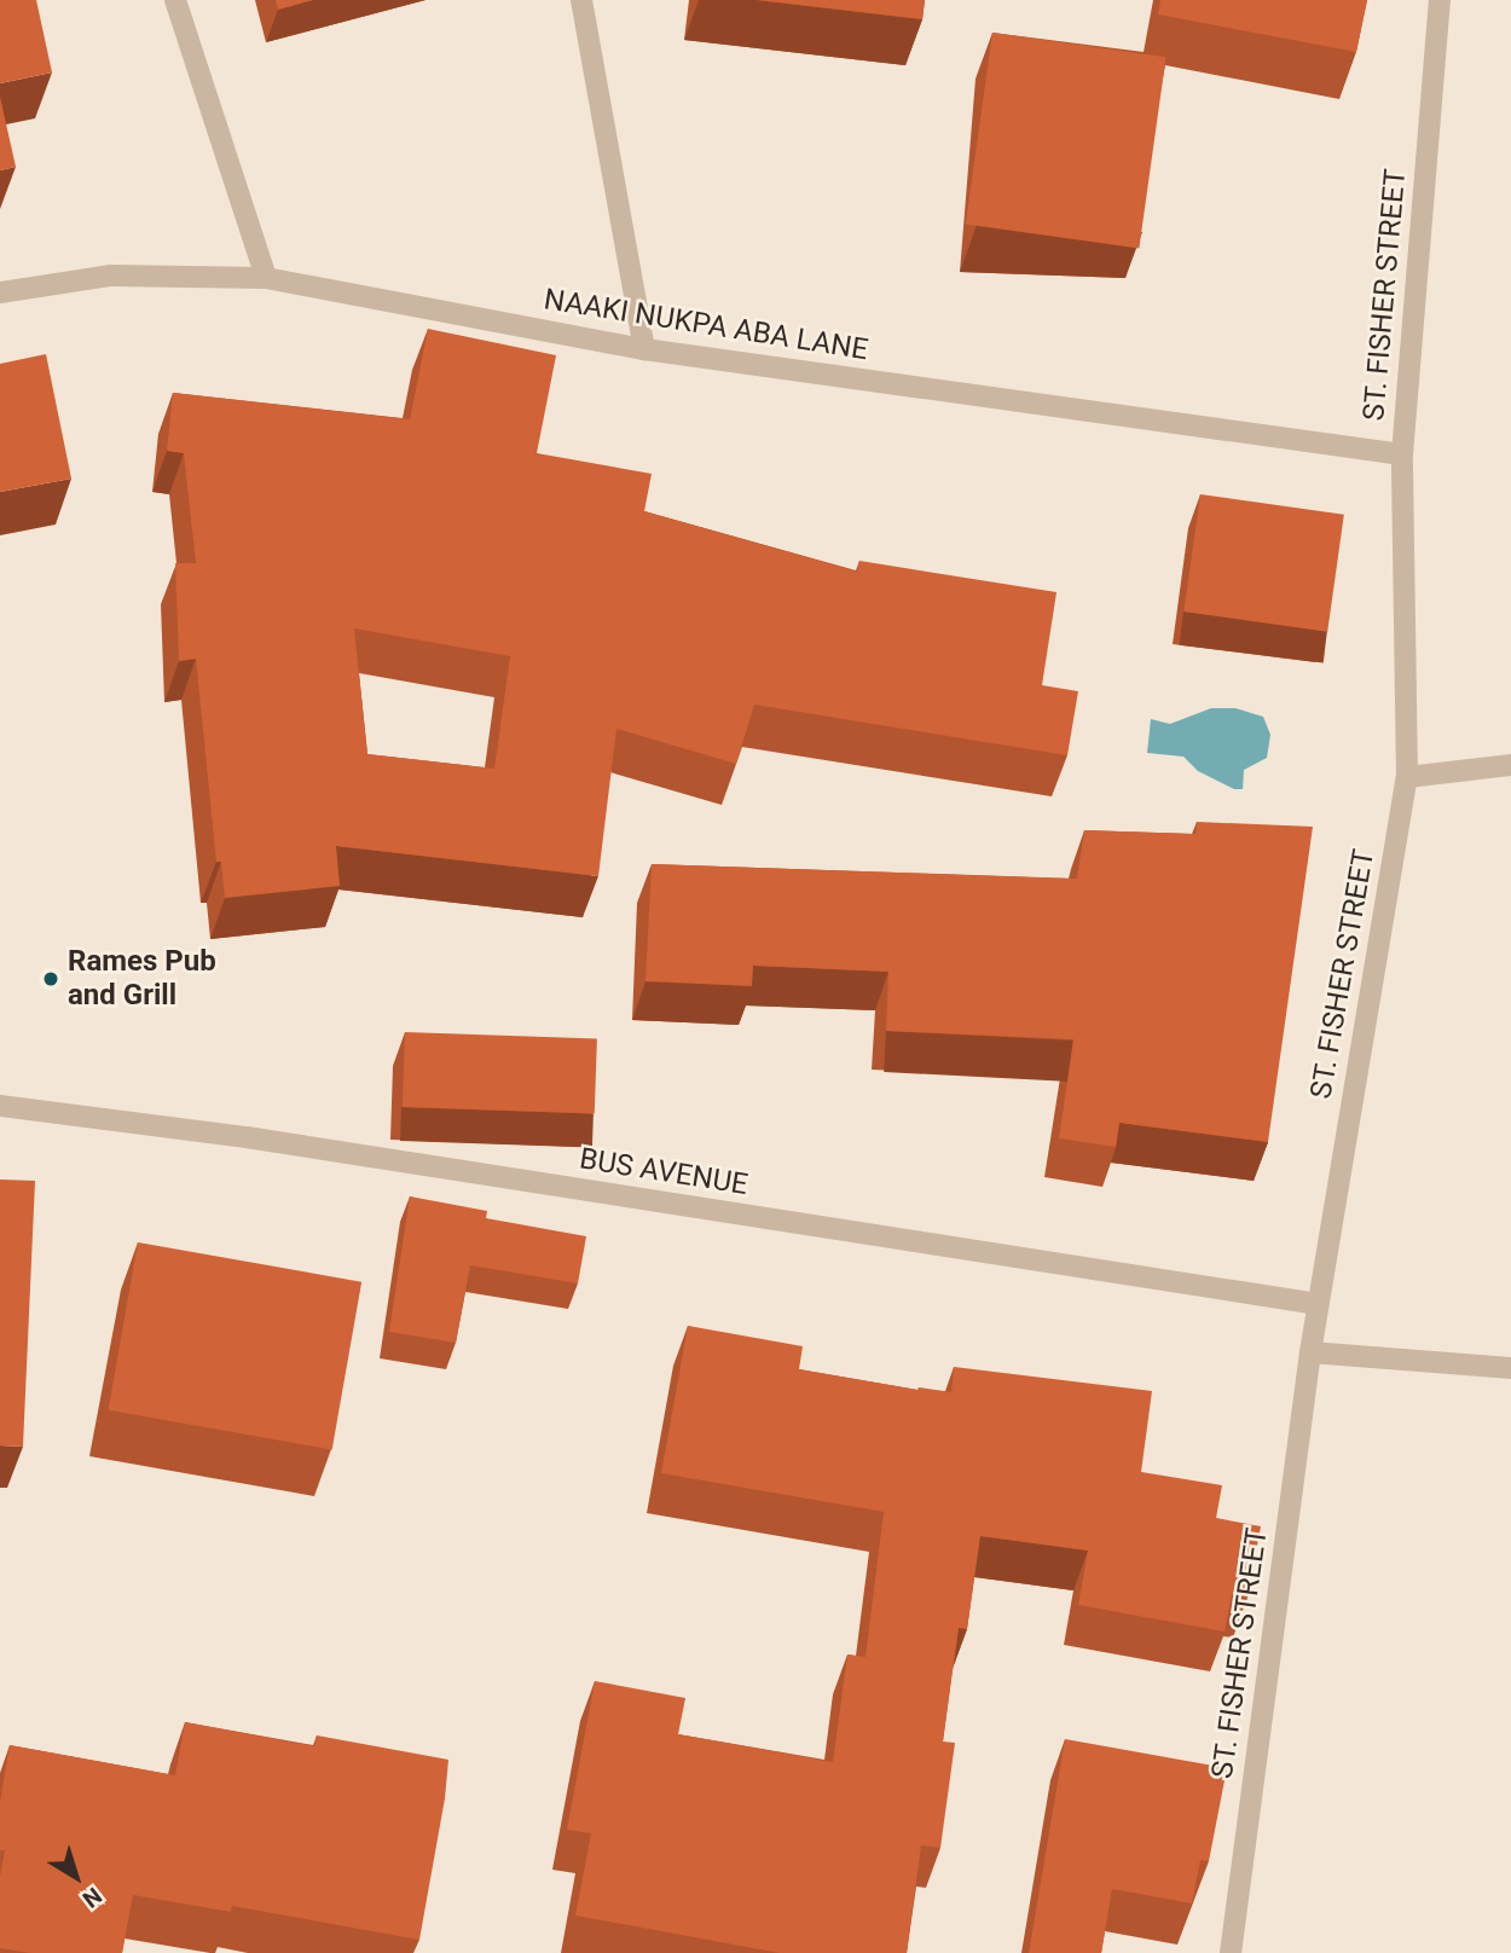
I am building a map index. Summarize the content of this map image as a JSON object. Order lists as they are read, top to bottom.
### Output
{
  "streets": {
    "street": ["ST. FISHER STREET", "NAAKI NUKPA ABA LANE", "BUS AVENUE"]
  },
  "crossings": [
    ["ST. FISHER STREET", "NAAKI NUKPA ABA LANE"],
    ["ST. FISHER STREET", "BUS AVENUE"]
  ],
  "places": ["Rames Pub and Grill"],
  "north": "bottom right"
}
